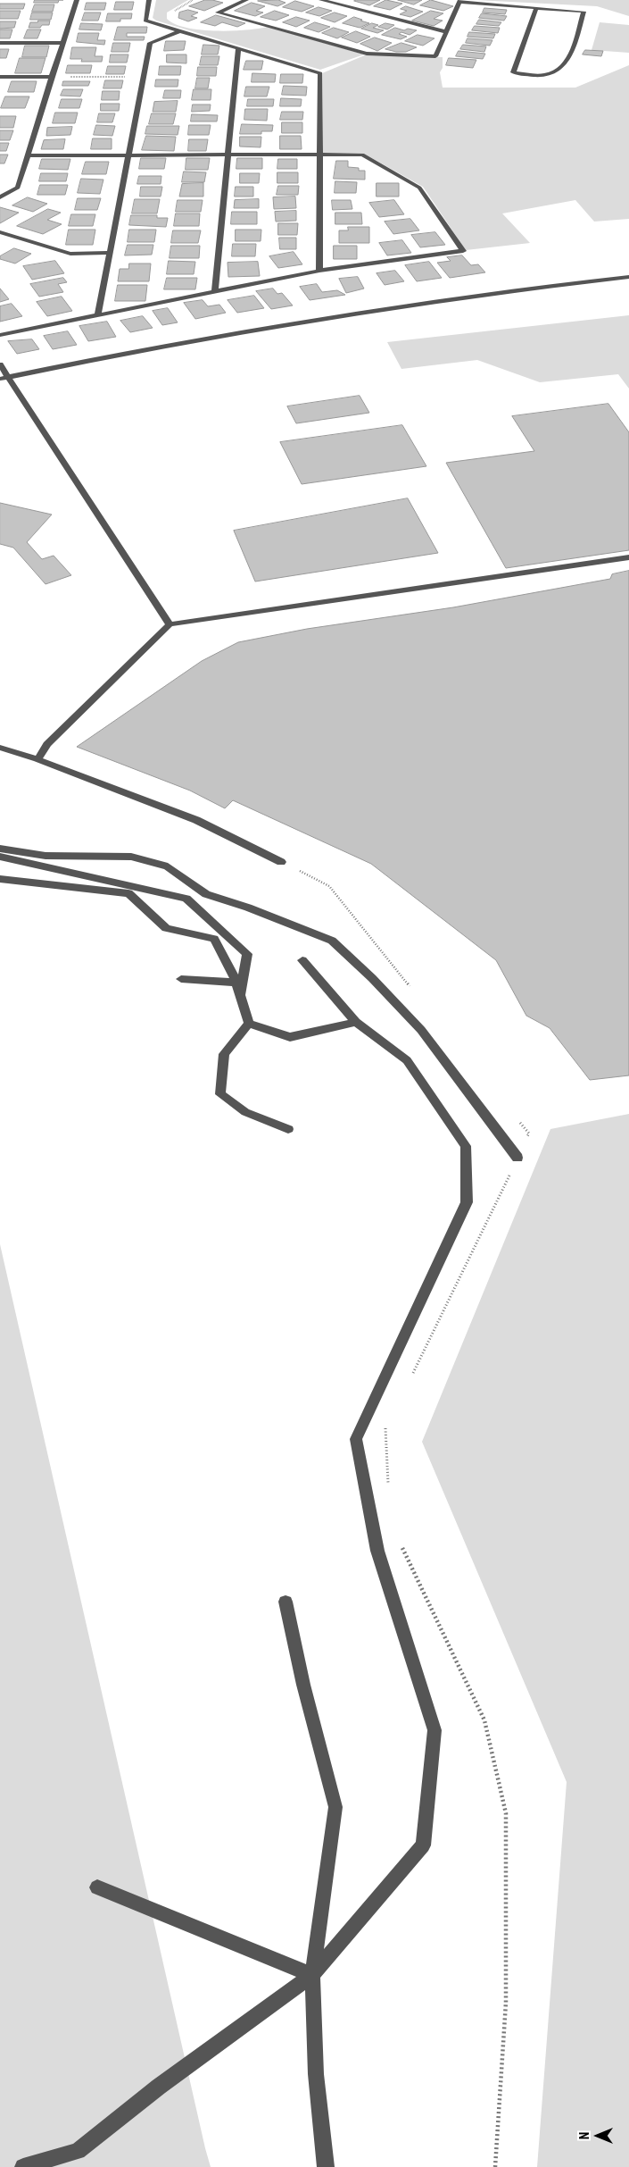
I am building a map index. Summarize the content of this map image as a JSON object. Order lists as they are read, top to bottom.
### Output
{
  "north": "left"
}
